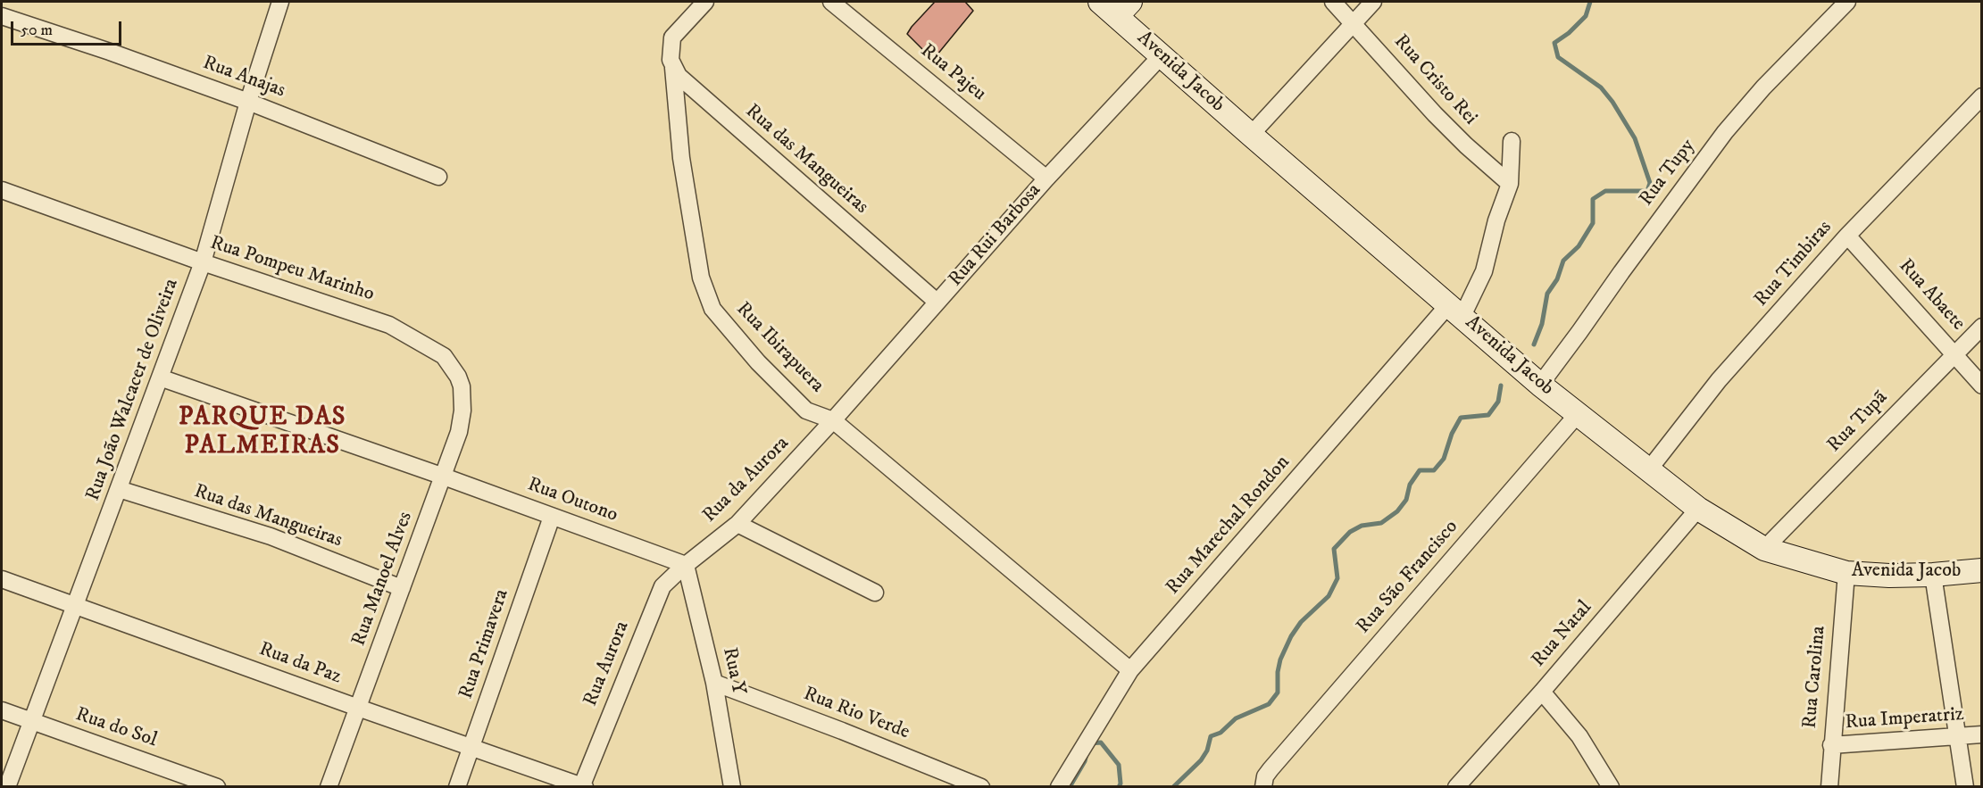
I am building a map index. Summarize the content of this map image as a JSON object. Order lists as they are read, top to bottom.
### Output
{
  "streets": {
    "main road": ["Avenida Jacob"],
    "street": [
      "Rua Pajeu",
      "Rua Anajas",
      "Rua Cristo Rei",
      "Rua das Mangueiras",
      "Rua Tupy",
      "Rua Rui Barbosa",
      "Rua Timbiras",
      "Rua Pompeu Marinho",
      "Rua Abaete",
      "Rua Ibirapuera",
      "Rua João Walcacer de Oliveira",
      "Rua Tupã",
      "Rua da Aurora",
      "Rua Outono",
      "Rua Marechal Rondon",
      "Rua São Francisco",
      "Rua Manoel Alves",
      "Rua Natal",
      "Rua Primavera",
      "Rua da Paz",
      "Rua Aurora",
      "Rua Y",
      "Rua Carolina",
      "Rua Rio Verde",
      "Rua Imperatriz",
      "Rua do Sol"
    ]
  },
  "crossings": [
    ["Avenida Jacob", "Rua Tupy"],
    ["Avenida Jacob", "Rua Rui Barbosa"],
    ["Avenida Jacob", "Rua Timbiras"],
    ["Avenida Jacob", "Rua Tupã"],
    ["Avenida Jacob", "Rua Marechal Rondon"],
    ["Avenida Jacob", "Rua São Francisco"],
    ["Avenida Jacob", "Rua Natal"],
    ["Avenida Jacob", "Rua Carolina"],
    ["Rua Pajeu", "Rua Rui Barbosa"],
    ["Rua Anajas", "Rua João Walcacer de Oliveira"],
    ["Rua Cristo Rei", "Rua Marechal Rondon"],
    ["Rua das Mangueiras", "Rua Rui Barbosa"],
    ["Rua das Mangueiras", "Rua Ibirapuera"],
    ["Rua das Mangueiras", "Rua João Walcacer de Oliveira"],
    ["Rua das Mangueiras", "Rua Manoel Alves"],
    ["Rua Rui Barbosa", "Rua Ibirapuera"],
    ["Rua Rui Barbosa", "Rua da Aurora"],
    ["Rua Timbiras", "Rua Abaete"],
    ["Rua Pompeu Marinho", "Rua João Walcacer de Oliveira"],
    ["Rua Pompeu Marinho", "Rua Outono"],
    ["Rua Pompeu Marinho", "Rua Manoel Alves"],
    ["Rua Abaete", "Rua Tupã"],
    ["Rua Ibirapuera", "Rua da Aurora"],
    ["Rua Ibirapuera", "Rua Marechal Rondon"],
    ["Rua João Walcacer de Oliveira", "Rua Outono"],
    ["Rua João Walcacer de Oliveira", "Rua da Paz"],
    ["Rua João Walcacer de Oliveira", "Rua do Sol"],
    ["Rua da Aurora", "Rua Outono"],
    ["Rua da Aurora", "Rua Aurora"],
    ["Rua da Aurora", "Rua Y"],
    ["Rua Outono", "Rua Manoel Alves"],
    ["Rua Outono", "Rua Primavera"],
    ["Rua Outono", "Rua Aurora"],
    ["Rua Outono", "Rua Y"],
    ["Rua Manoel Alves", "Rua da Paz"],
    ["Rua Primavera", "Rua da Paz"],
    ["Rua da Paz", "Rua Aurora"],
    ["Rua Aurora", "Rua Y"],
    ["Rua Y", "Rua Rio Verde"],
    ["Rua Carolina", "Rua Imperatriz"]
  ],
  "districts": ["PARQUE DAS PALMEIRAS"],
  "scale_bar": "50 m"
}
